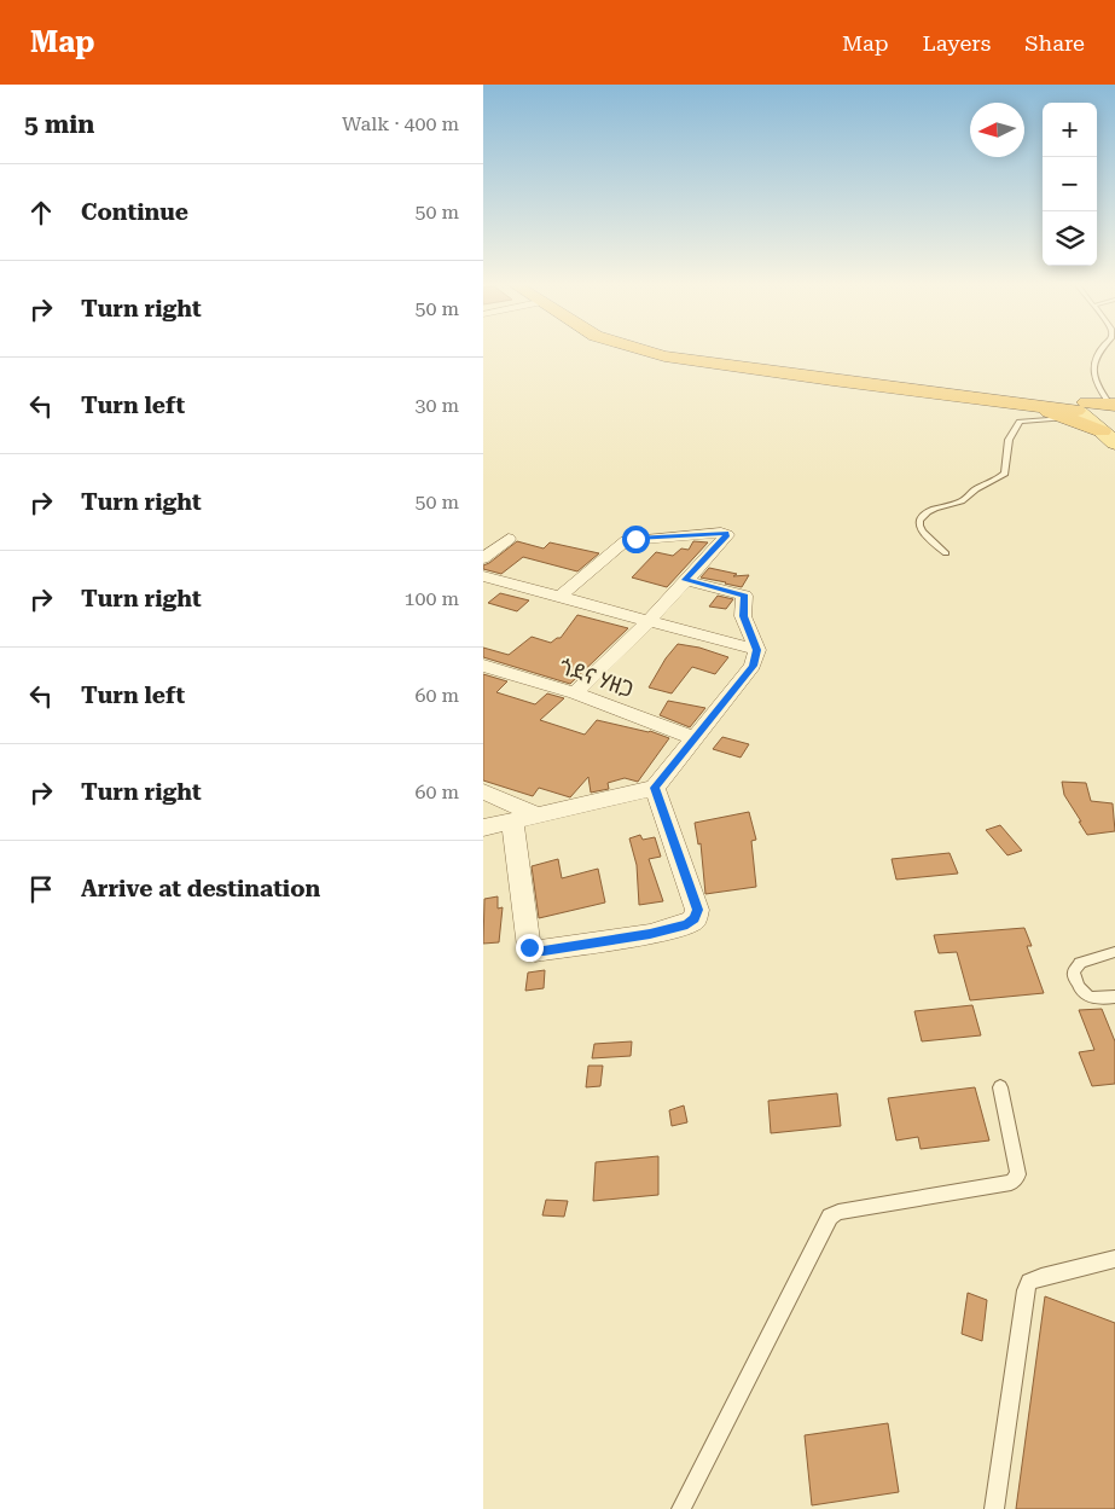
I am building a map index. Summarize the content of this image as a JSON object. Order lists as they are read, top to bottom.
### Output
{
  "streets": {
    "street": ["ጎደና ሃዘጋ"]
  },
  "north": "left",
  "page": {
    "header": "Map",
    "nav": ["Map", "Layers", "Share"],
    "heading": ["5 min", "Walk · 400 m"],
    "map_buttons": ["+", "−"],
    "list": [
      ["Continue", "50 m"],
      ["Turn right", "50 m"],
      ["Turn left", "30 m"],
      ["Turn right", "50 m"],
      ["Turn right", "100 m"],
      ["Turn left", "60 m"],
      ["Turn right", "60 m"],
      "Arrive at destination"
    ]
  }
}
